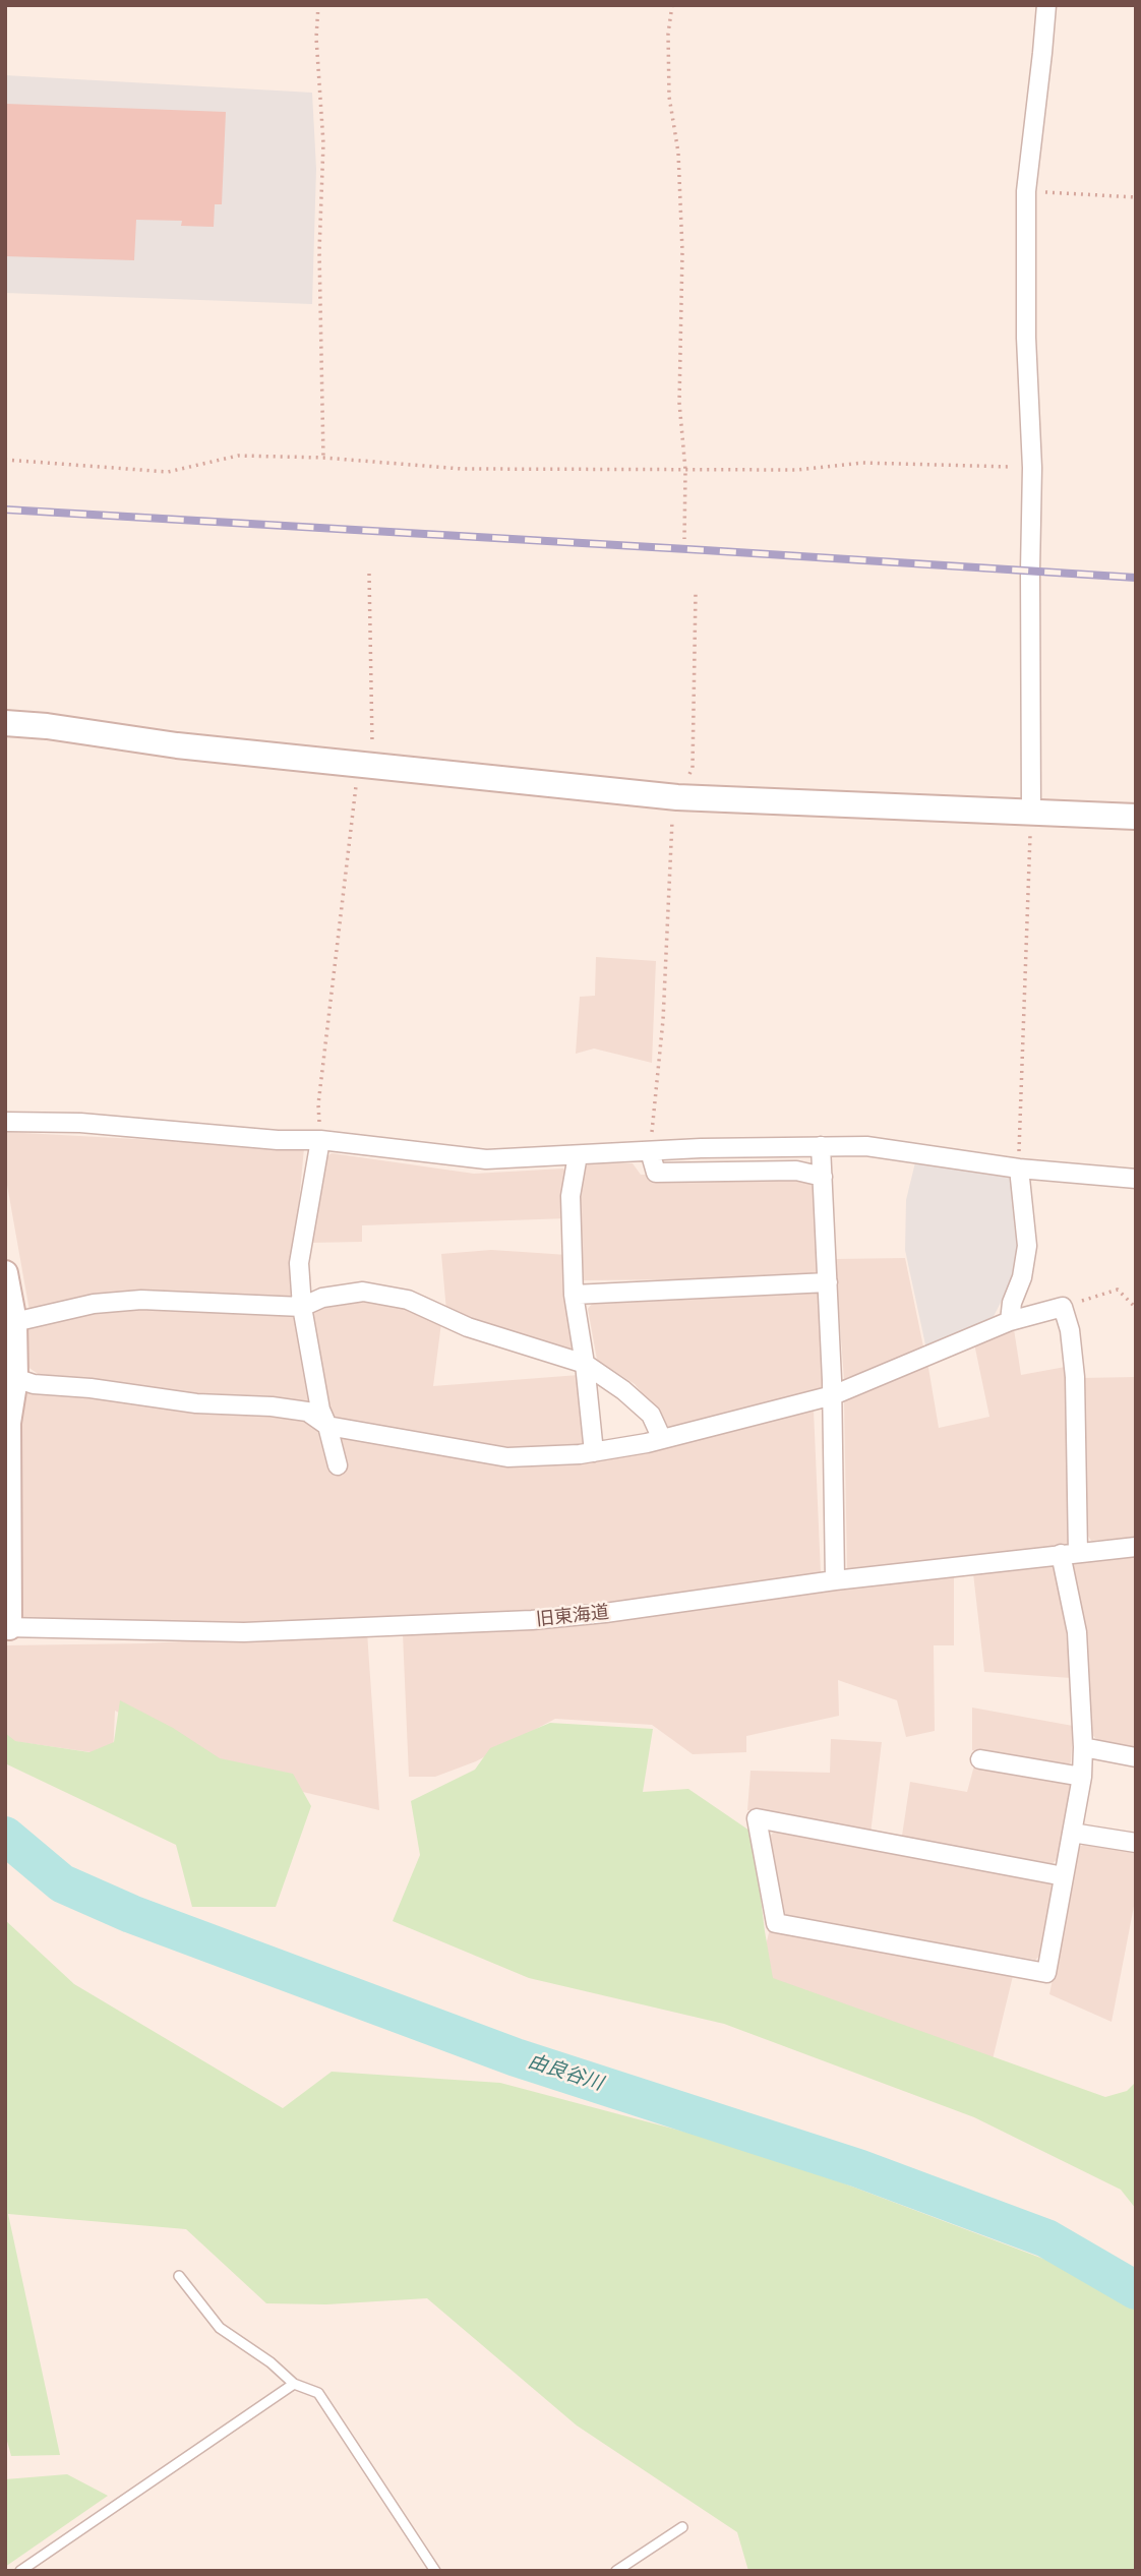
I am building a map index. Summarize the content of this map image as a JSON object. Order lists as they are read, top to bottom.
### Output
{
  "streets": {
    "street": ["旧東海道"]
  },
  "water": ["由良谷川"]
}
